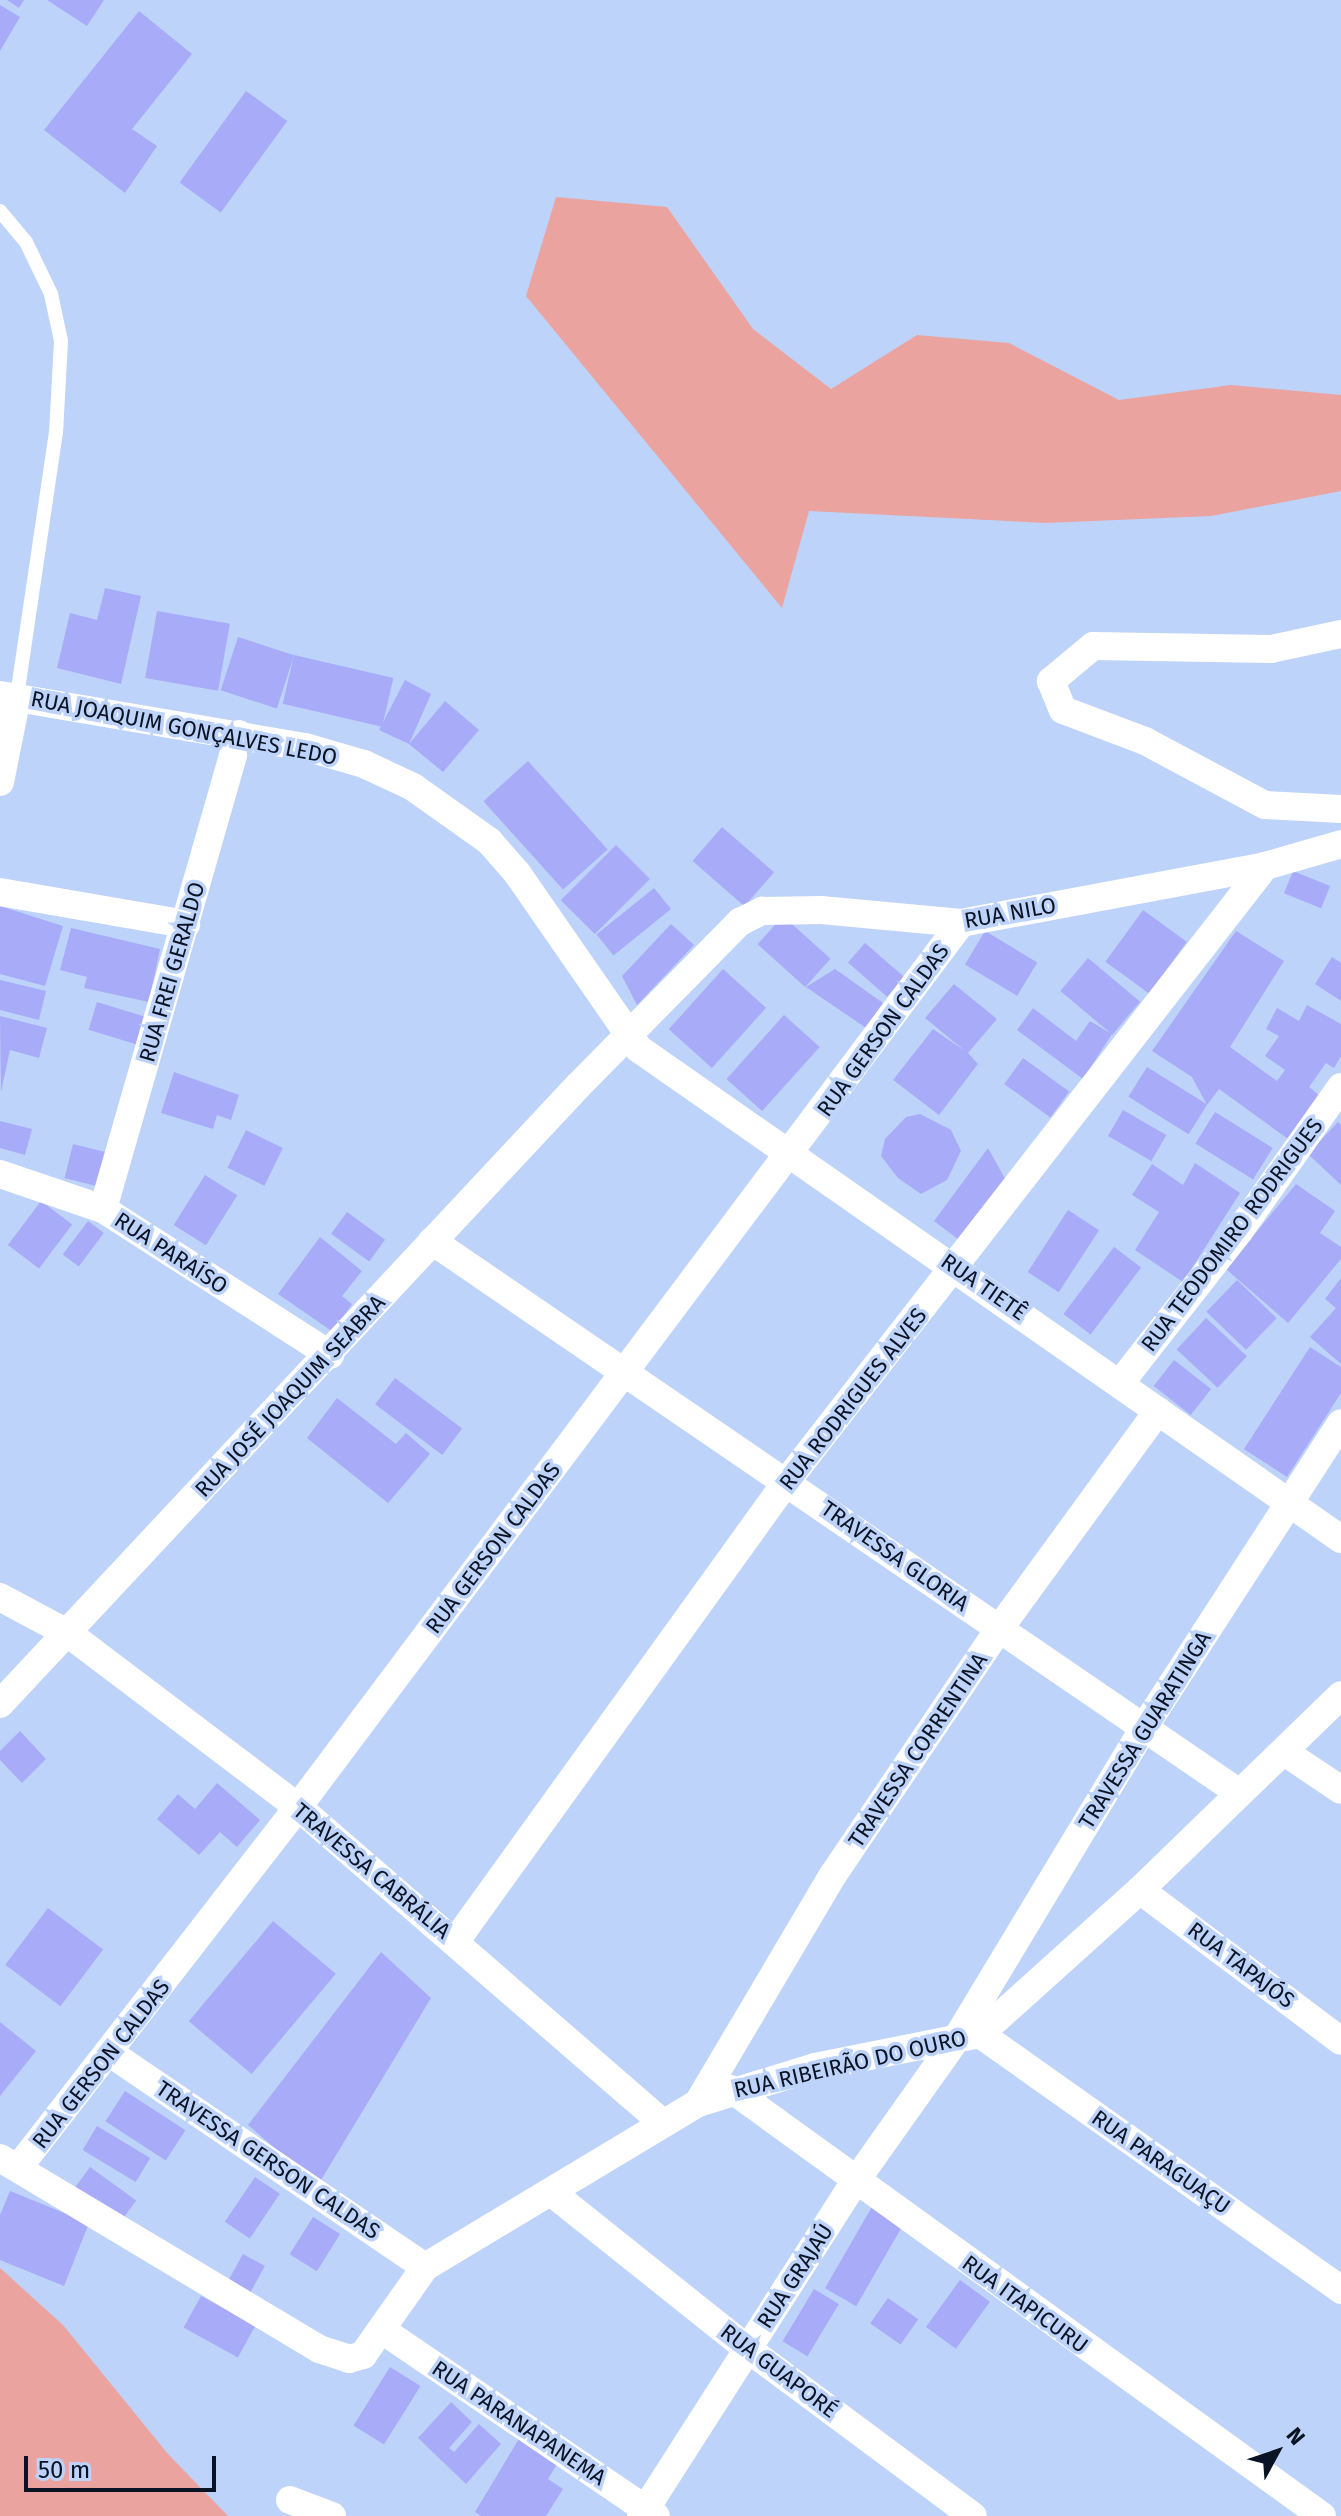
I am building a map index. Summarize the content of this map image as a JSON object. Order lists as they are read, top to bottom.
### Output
{
  "streets": {
    "street": [
      "RUA JOAQUIM GONÇALVES LEDO",
      "RUA NILO",
      "RUA FREI GERALDO",
      "RUA GERSON CALDAS",
      "RUA TEODOMIRO RODRIGUES",
      "RUA PARAÍSO",
      "RUA TIETÊ",
      "RUA JOSÉ JOAQUIM SEABRA",
      "RUA RODRIGUES ALVES",
      "TRAVESSA GLORIA",
      "TRAVESSA GUARATINGA",
      "TRAVESSA CORRENTINA",
      "TRAVESSA CABRÁLIA",
      "RUA TAPAJÓS",
      "RUA RIBEIRÃO DO OURO",
      "TRAVESSA GERSON CALDAS",
      "RUA PARAGUAÇU",
      "RUA GRAJAÚ",
      "RUA ITAPICURU",
      "RUA GUAPORÉ",
      "RUA PARANAPANEMA"
    ]
  },
  "crossings": [
    ["RUA JOAQUIM GONÇALVES LEDO", "RUA NILO"],
    ["RUA JOAQUIM GONÇALVES LEDO", "RUA FREI GERALDO"],
    ["RUA JOAQUIM GONÇALVES LEDO", "RUA TIETÊ"],
    ["RUA NILO", "RUA GERSON CALDAS"],
    ["RUA NILO", "RUA TIETÊ"],
    ["RUA NILO", "RUA JOSÉ JOAQUIM SEABRA"],
    ["RUA NILO", "RUA RODRIGUES ALVES"],
    ["RUA FREI GERALDO", "RUA PARAÍSO"],
    ["RUA GERSON CALDAS", "RUA TIETÊ"],
    ["RUA GERSON CALDAS", "TRAVESSA GLORIA"],
    ["RUA GERSON CALDAS", "TRAVESSA CABRÁLIA"],
    ["RUA GERSON CALDAS", "RUA RIBEIRÃO DO OURO"],
    ["RUA GERSON CALDAS", "TRAVESSA GERSON CALDAS"],
    ["RUA TEODOMIRO RODRIGUES", "RUA TIETÊ"],
    ["RUA PARAÍSO", "RUA JOSÉ JOAQUIM SEABRA"],
    ["RUA TIETÊ", "RUA RODRIGUES ALVES"],
    ["RUA TIETÊ", "TRAVESSA GUARATINGA"],
    ["RUA TIETÊ", "TRAVESSA CORRENTINA"],
    ["RUA JOSÉ JOAQUIM SEABRA", "TRAVESSA GLORIA"],
    ["RUA JOSÉ JOAQUIM SEABRA", "TRAVESSA CABRÁLIA"],
    ["RUA RODRIGUES ALVES", "TRAVESSA GLORIA"],
    ["RUA RODRIGUES ALVES", "TRAVESSA CABRÁLIA"],
    ["TRAVESSA GLORIA", "TRAVESSA GUARATINGA"],
    ["TRAVESSA GLORIA", "TRAVESSA CORRENTINA"],
    ["TRAVESSA GLORIA", "RUA RIBEIRÃO DO OURO"],
    ["TRAVESSA GUARATINGA", "RUA RIBEIRÃO DO OURO"],
    ["TRAVESSA GUARATINGA", "RUA PARAGUAÇU"],
    ["TRAVESSA GUARATINGA", "RUA GRAJAÚ"],
    ["TRAVESSA CORRENTINA", "RUA RIBEIRÃO DO OURO"],
    ["TRAVESSA CABRÁLIA", "RUA RIBEIRÃO DO OURO"],
    ["RUA TAPAJÓS", "RUA RIBEIRÃO DO OURO"],
    ["RUA RIBEIRÃO DO OURO", "TRAVESSA GERSON CALDAS"],
    ["RUA RIBEIRÃO DO OURO", "RUA PARAGUAÇU"],
    ["RUA RIBEIRÃO DO OURO", "RUA GRAJAÚ"],
    ["RUA RIBEIRÃO DO OURO", "RUA ITAPICURU"],
    ["RUA RIBEIRÃO DO OURO", "RUA GUAPORÉ"],
    ["RUA RIBEIRÃO DO OURO", "RUA PARANAPANEMA"],
    ["RUA PARAGUAÇU", "RUA GRAJAÚ"],
    ["RUA GRAJAÚ", "RUA ITAPICURU"],
    ["RUA GRAJAÚ", "RUA GUAPORÉ"],
    ["RUA GRAJAÚ", "RUA PARANAPANEMA"]
  ],
  "scale_bar": "50 m",
  "north": "top right"
}
